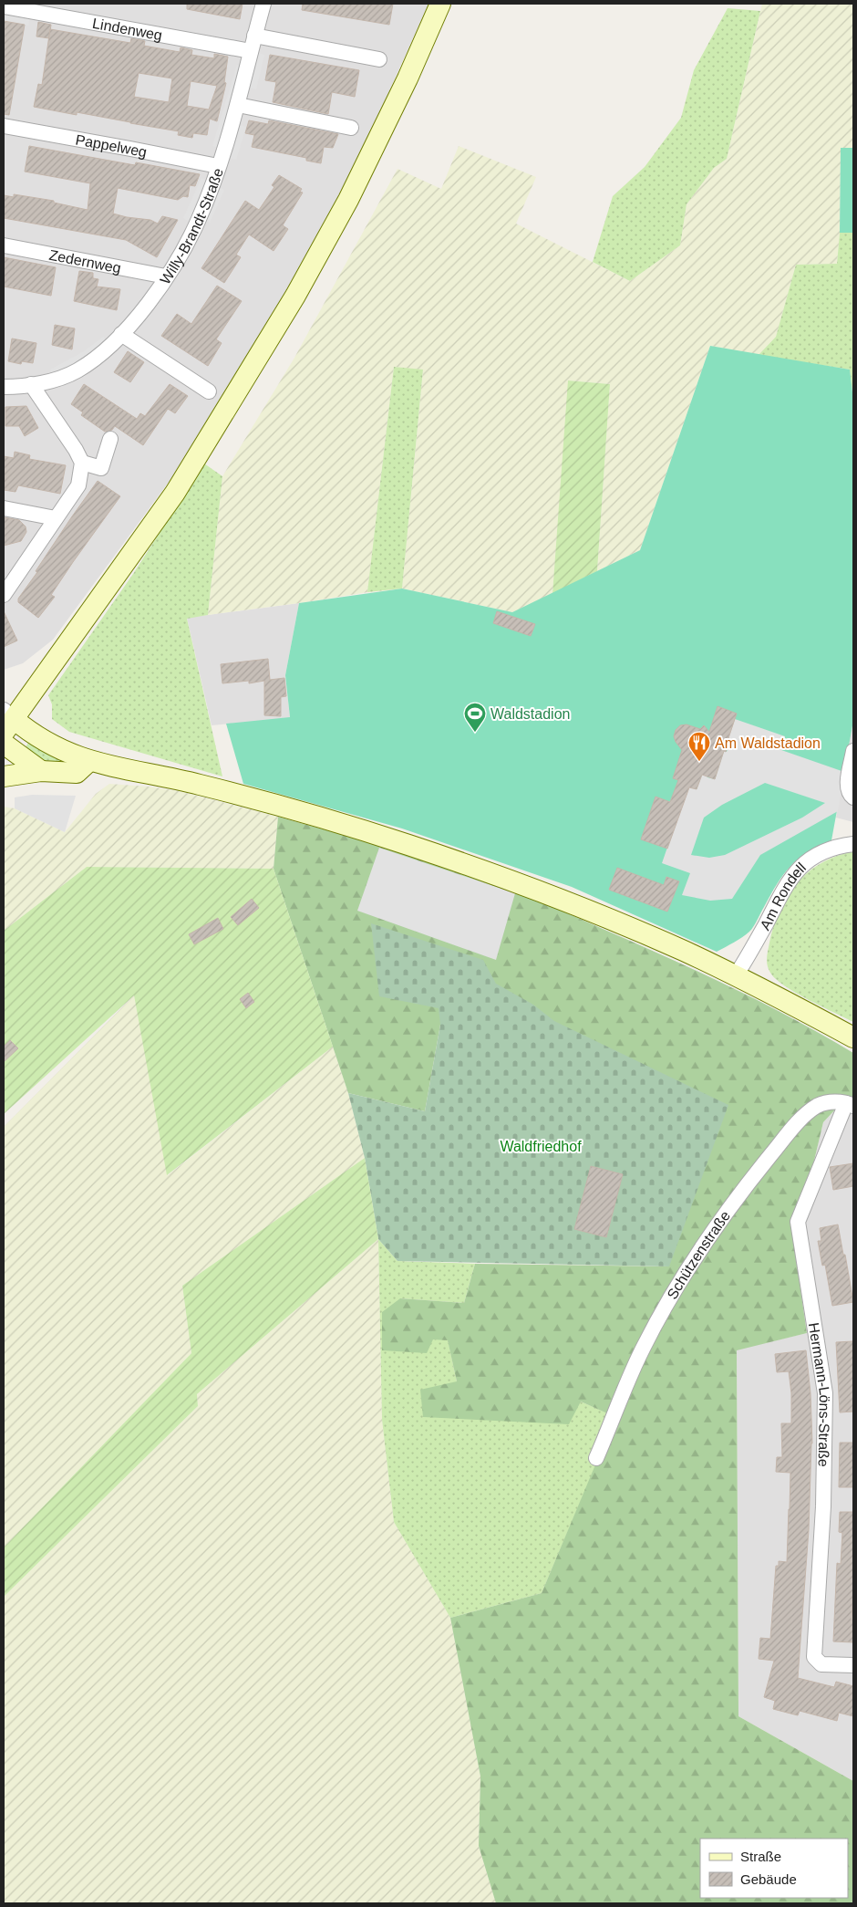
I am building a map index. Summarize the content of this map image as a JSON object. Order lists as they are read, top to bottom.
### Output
{
  "streets": {
    "street": [
      "Lindenweg",
      "Pappelweg",
      "Willy-Brandt-Straße",
      "Zedernweg",
      "Am Rondell",
      "Schützenstraße",
      "Hermann-Löns-Straße"
    ]
  },
  "crossings": [
    ["Lindenweg", "Willy-Brandt-Straße"],
    ["Pappelweg", "Willy-Brandt-Straße"],
    ["Willy-Brandt-Straße", "Zedernweg"],
    ["Schützenstraße", "Hermann-Löns-Straße"]
  ],
  "parks": ["Waldfriedhof"],
  "places": {
    "sports": ["Waldstadion"],
    "restaurant": ["Am Waldstadion"]
  },
  "legend": ["Straße", "Gebäude"]
}
